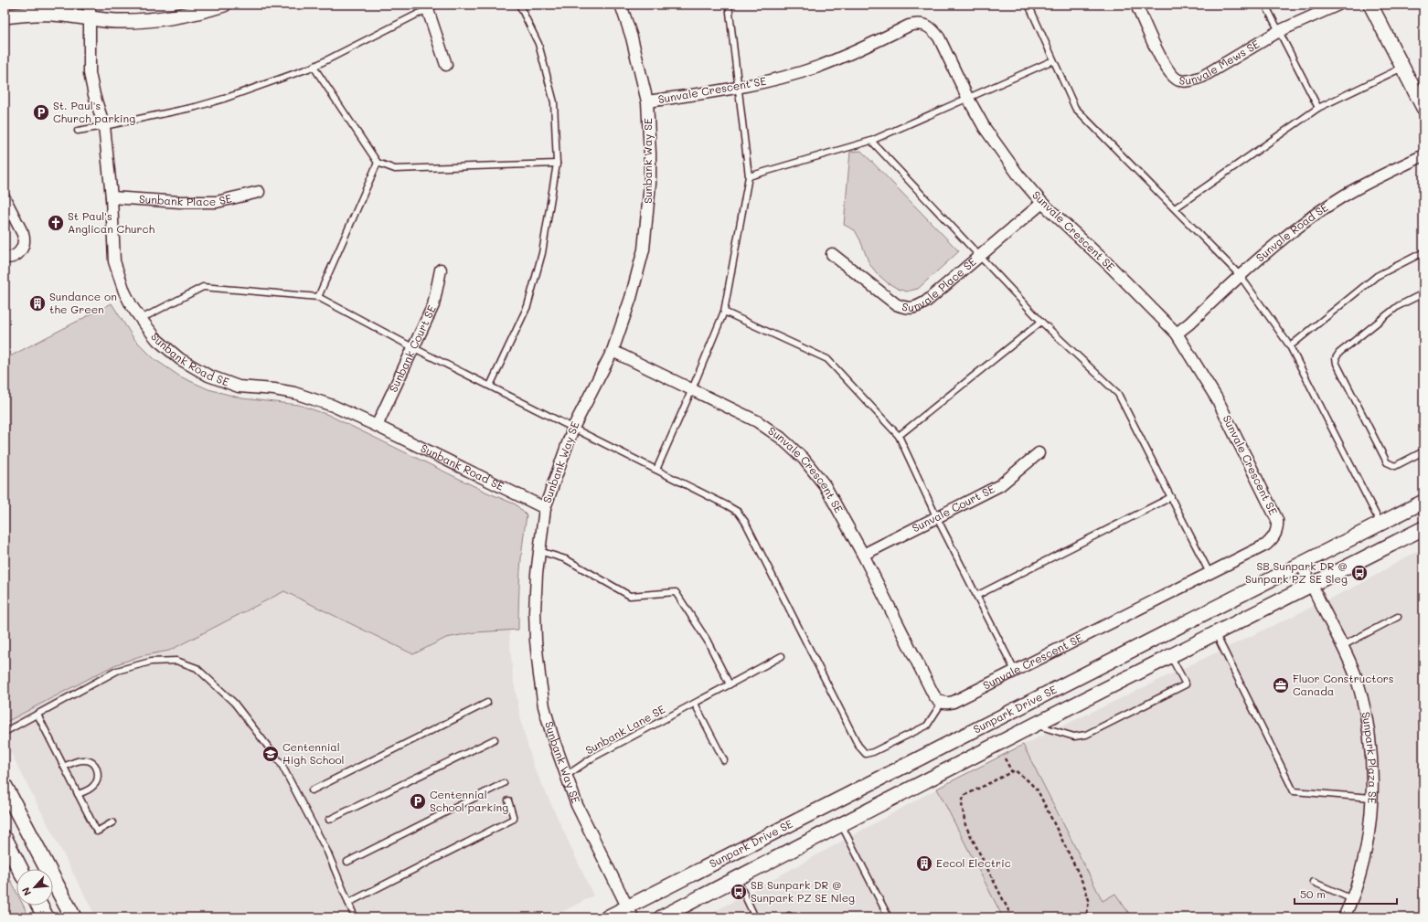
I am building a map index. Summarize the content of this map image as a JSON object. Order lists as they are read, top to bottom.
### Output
{
  "streets": {
    "street": [
      "Sunvale Mews SE",
      "Sunvale Crescent SE",
      "Sunbank Way SE",
      "Sunbank Place SE",
      "Sunvale Road SE",
      "Sunvale Place SE",
      "Sunbank Court SE",
      "Sunbank Road SE",
      "Sunvale Court SE",
      "Sunpark Drive SE",
      "Sunpark Plaza SE"
    ],
    "lane": ["Sunbank Lane SE"]
  },
  "crossings": [
    ["Sunvale Crescent SE", "Sunbank Way SE"],
    ["Sunvale Crescent SE", "Sunvale Road SE"],
    ["Sunvale Crescent SE", "Sunvale Place SE"],
    ["Sunvale Crescent SE", "Sunvale Court SE"],
    ["Sunbank Way SE", "Sunbank Road SE"],
    ["Sunbank Way SE", "Sunpark Drive SE"],
    ["Sunbank Way SE", "Sunbank Lane SE"],
    ["Sunbank Place SE", "Sunbank Road SE"],
    ["Sunbank Court SE", "Sunbank Road SE"],
    ["Sunpark Drive SE", "Sunpark Plaza SE"]
  ],
  "places": {
    "parking": ["St. Paul's Church parking", "Centennial School parking"],
    "church": ["St Paul's Anglican Church"],
    "building": ["Sundance on the Green", "Eecol Electric"],
    "bus stop": ["SB Sunpark DR @ Sunpark PZ SE Sleg", "SB Sunpark DR @ Sunpark PZ SE Nleg"],
    "office": ["Fluor Constructors Canada"],
    "school or university": ["Centennial High School"]
  },
  "scale_bar": "50 m",
  "north": "bottom left"
}
